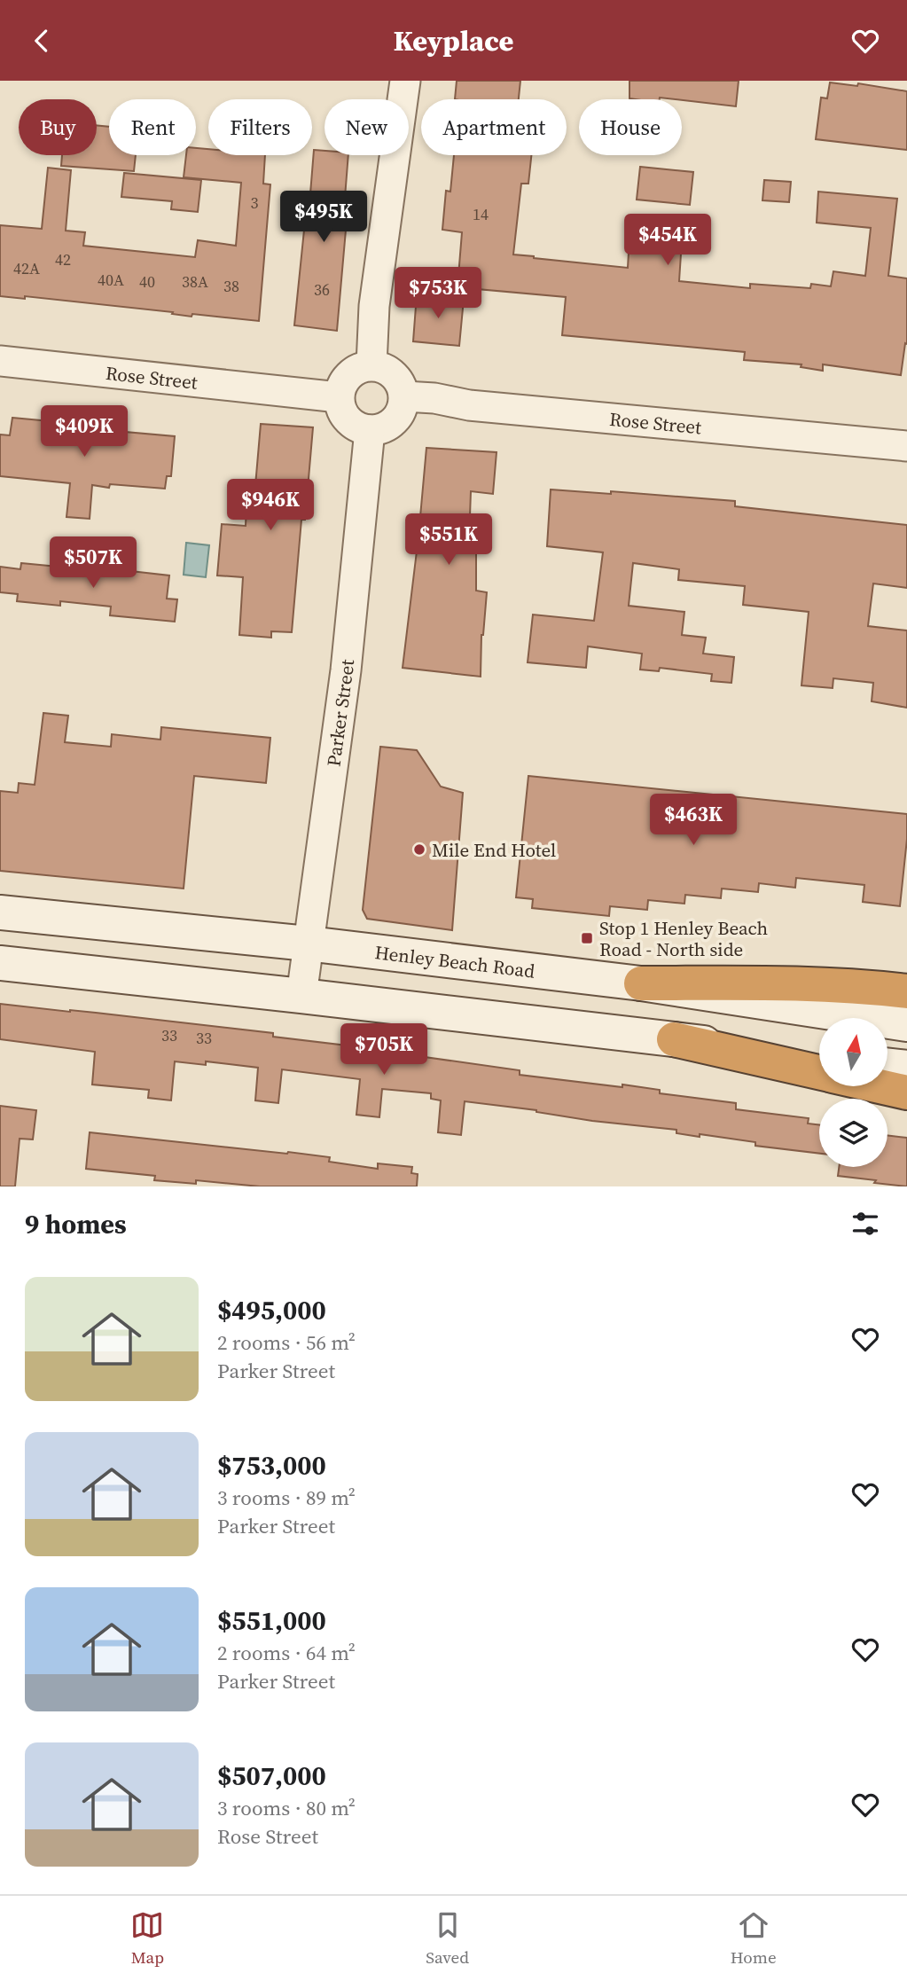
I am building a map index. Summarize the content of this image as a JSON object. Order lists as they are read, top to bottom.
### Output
{
  "streets": {
    "main road": ["Henley Beach Road"],
    "street": ["Rose Street", "Parker Street"]
  },
  "crossings": [
    ["Rose Street", "Parker Street"],
    ["Parker Street", "Henley Beach Road"]
  ],
  "places": {
    "other": ["Mile End Hotel"],
    "transit": ["Stop 1 Henley Beach Road - North side"]
  },
  "house_numbers": [
    "3",
    "14",
    "42",
    "42A",
    "40A",
    "40",
    "38A",
    "38",
    "36",
    "33",
    "33"
  ],
  "north": "top",
  "page": {
    "header": "Keyplace",
    "chip": [
      "Buy",
      "Rent",
      "Filters",
      "New",
      "Apartment",
      "House"
    ],
    "price": [
      "$495K",
      "$454K",
      "$753K",
      "$409K",
      "$946K",
      "$551K",
      "$507K",
      "$463K",
      "$705K"
    ],
    "heading": "9 homes",
    "list": [
      {
        "name": "$495,000",
        "note": "2 rooms · 56 m² · Parker Street"
      },
      {
        "name": "$753,000",
        "note": "3 rooms · 89 m² · Parker Street"
      },
      {
        "name": "$551,000",
        "note": "2 rooms · 64 m² · Parker Street"
      },
      {
        "name": "$507,000",
        "note": "3 rooms · 80 m² · Rose Street"
      }
    ],
    "tabs": ["Map", "Saved", "Home"]
  }
}
